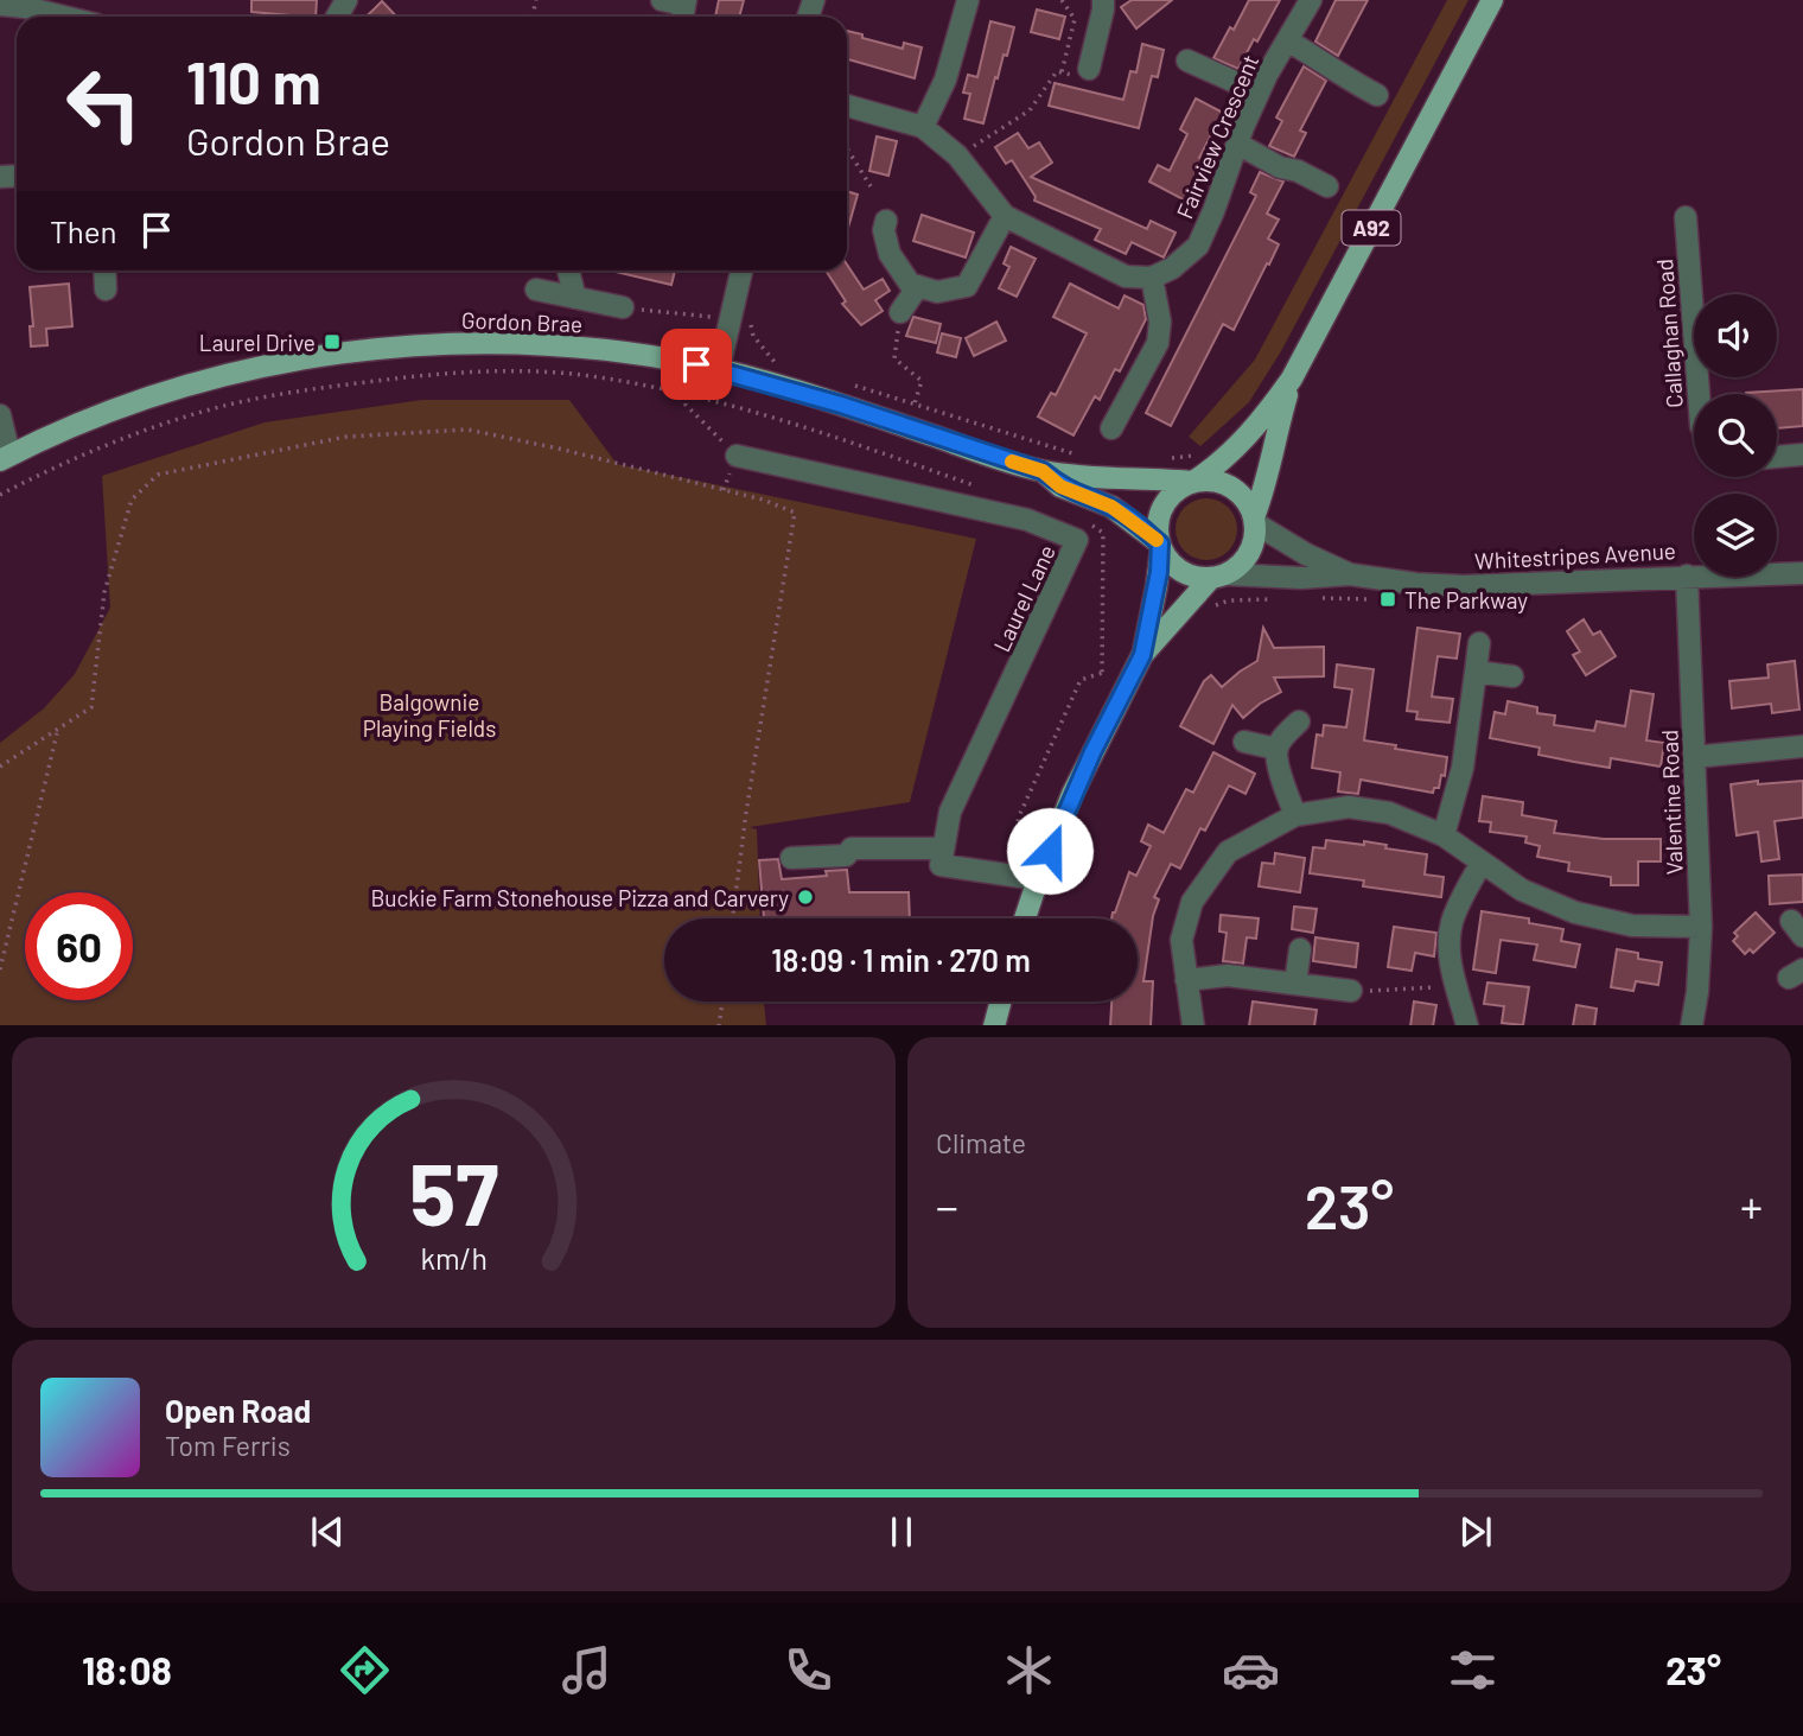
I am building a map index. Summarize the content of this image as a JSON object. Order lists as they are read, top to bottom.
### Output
{
  "streets": {
    "main road": ["A92", "Gordon Brae"],
    "street": [
      "Fairview Crescent",
      "Callaghan Road",
      "Whitestripes Avenue",
      "Laurel Lane",
      "Valentine Road"
    ]
  },
  "crossings": [
    ["A92", "Gordon Brae"],
    ["A92", "Whitestripes Avenue"],
    ["Gordon Brae", "Whitestripes Avenue"],
    ["Whitestripes Avenue", "Valentine Road"]
  ],
  "parks": ["Balgownie Playing Fields"],
  "places": {
    "transit": ["Laurel Drive", "The Parkway"],
    "other": ["Buckie Farm Stonehouse Pizza and Carvery"]
  },
  "page": {
    "turn": ["110 m", "Gordon Brae"],
    "then": "Then",
    "limit": "60",
    "trip": "18:09 · 1 min · 270 m",
    "tile": "Climate",
    "heat": ["−", "23°", "+"],
    "song": ["Open Road", "Tom Ferris"],
    "tabs": ["18:08", "23°"],
    "gauge": ["57", "km/h"]
  }
}
